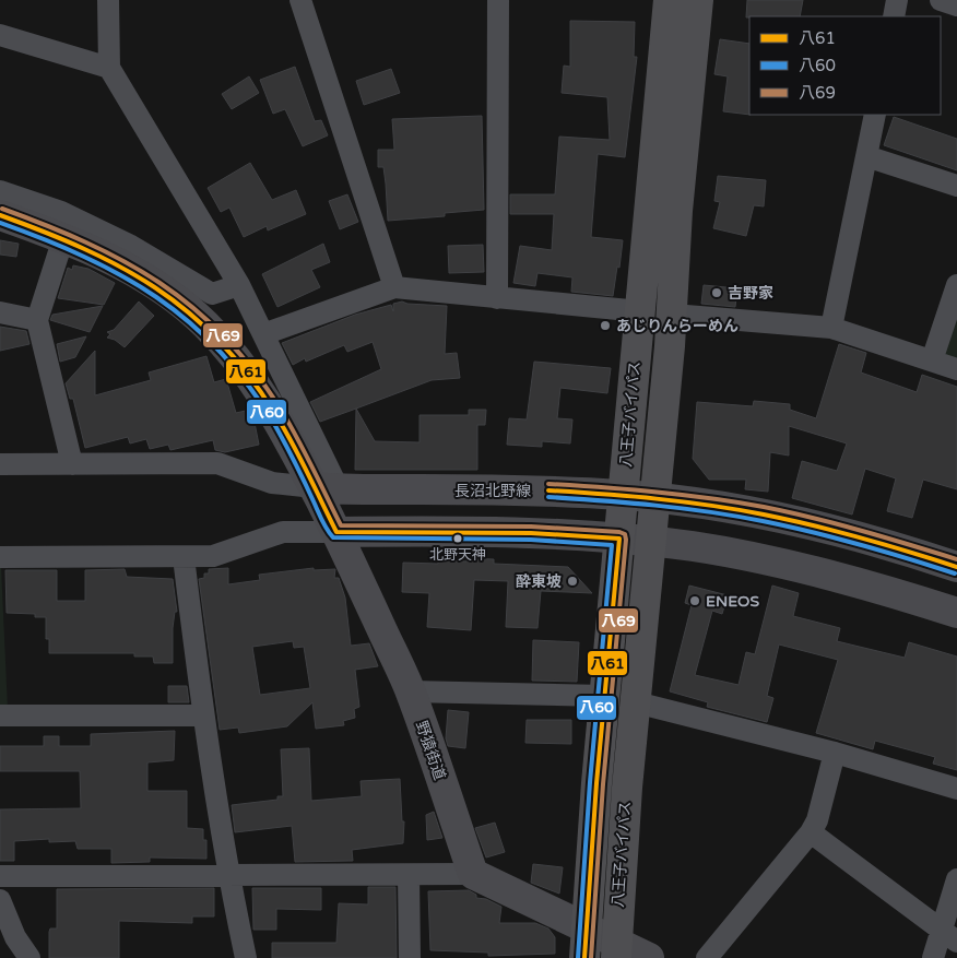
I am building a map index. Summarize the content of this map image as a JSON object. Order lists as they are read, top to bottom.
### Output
{
  "streets": {
    "highway": ["八王子バイパス"],
    "main road": ["長沼北野線", "野猿街道"]
  },
  "crossings": [
    ["八王子バイパス", "長沼北野線"],
    ["長沼北野線", "野猿街道"]
  ],
  "places": [
    "吉野家",
    "あじりんらーめん",
    "北野天神",
    "酔東坡",
    "ENEOS"
  ],
  "lines": ["transit line 八69", "transit line 八61", "transit line 八60"],
  "legend": ["八61", "八60", "八69"]
}
